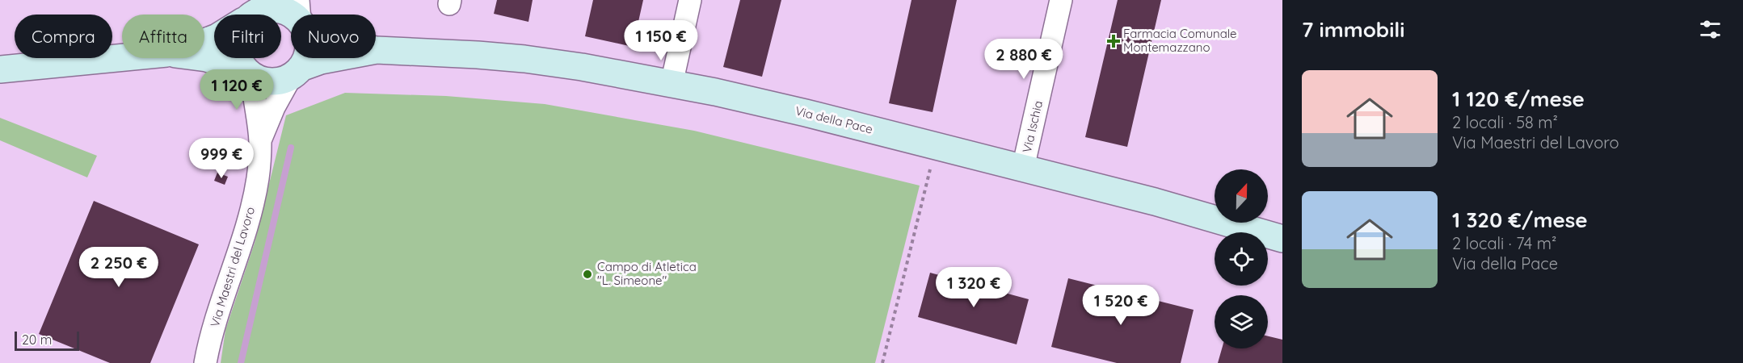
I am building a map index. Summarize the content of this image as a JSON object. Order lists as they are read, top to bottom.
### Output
{
  "streets": {
    "street": ["Via della Pace", "Via Ischia", "Via Maestri del Lavoro"]
  },
  "crossings": [
    ["Via della Pace", "Via Ischia"],
    ["Via della Pace", "Via Maestri del Lavoro"]
  ],
  "places": {
    "health": ["Farmacia Comunale Montemazzano"],
    "other": ["Campo di Atletica \"L. Simeone\""]
  },
  "scale_bar": "20 m",
  "north": "top",
  "page": {
    "heading": "7 immobili",
    "chip": [
      "Compra",
      "Affitta",
      "Filtri",
      "Nuovo"
    ],
    "price": [
      "1 150 €",
      "2 880 €",
      "1 120 €",
      "999 €",
      "2 250 €",
      "1 320 €",
      "1 520 €"
    ],
    "list": [
      {
        "name": "1 120 €/mese",
        "note": "2 locali · 58 m² · Via Maestri del Lavoro"
      },
      {
        "name": "1 320 €/mese",
        "note": "2 locali · 74 m² · Via della Pace"
      }
    ],
    "scale": "20 m"
  }
}
